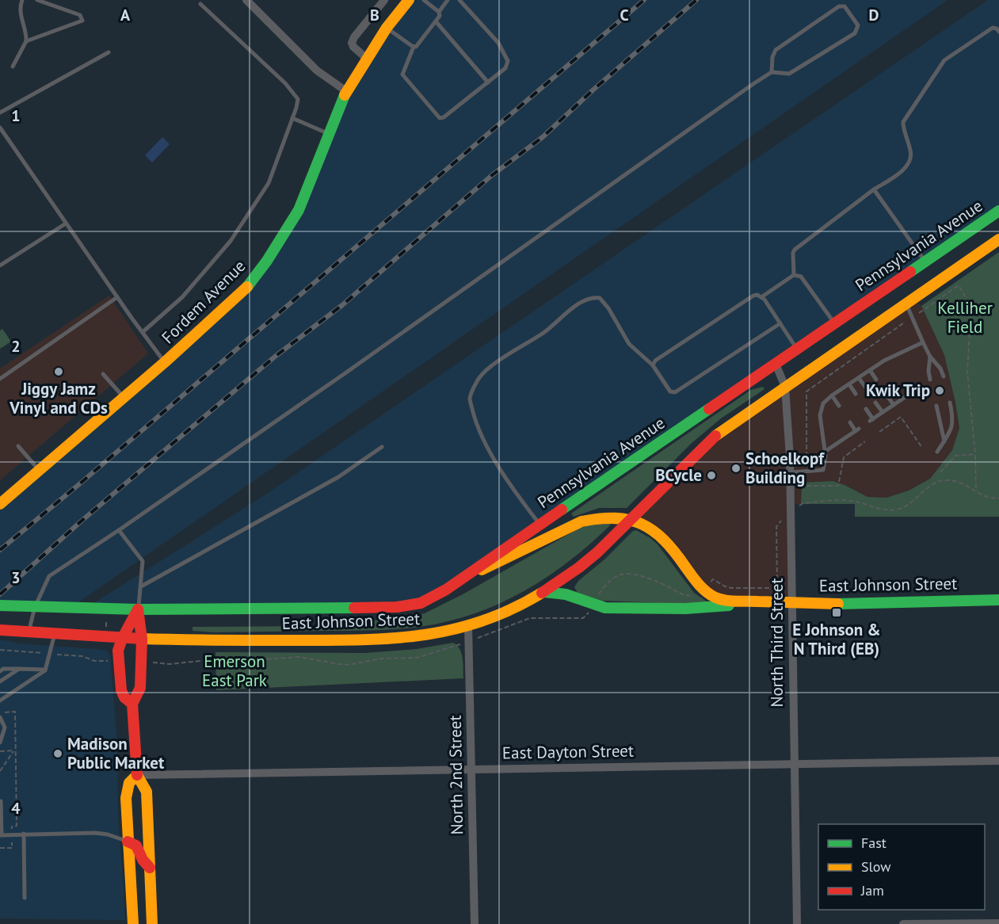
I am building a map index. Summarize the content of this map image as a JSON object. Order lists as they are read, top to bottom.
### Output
{
  "streets": {
    "main road": ["Pennsylvania Avenue", "Fordem Avenue", "East Johnson Street"],
    "street": ["North Third Street", "East Dayton Street", "North 2nd Street"]
  },
  "crossings": [
    ["Pennsylvania Avenue", "East Johnson Street"],
    ["Pennsylvania Avenue", "North Third Street"],
    ["East Johnson Street", "North Third Street"],
    ["East Johnson Street", "North 2nd Street"],
    ["North Third Street", "East Dayton Street"],
    ["East Dayton Street", "North 2nd Street"]
  ],
  "parks": ["Kelliher Field", "Emerson East Park"],
  "places": {
    "other": [
      "Jiggy Jamz Vinyl and CDs",
      "Kwik Trip",
      "Schoelkopf Building",
      "BCycle",
      "Madison Public Market"
    ],
    "transit": ["E Johnson & N Third (EB)"]
  },
  "legend": ["Fast", "Slow", "Jam"],
  "grid": {
    "columns": [
      "A",
      "B",
      "C",
      "D"
    ],
    "rows": [
      "1",
      "2",
      "3",
      "4"
    ]
  }
}
